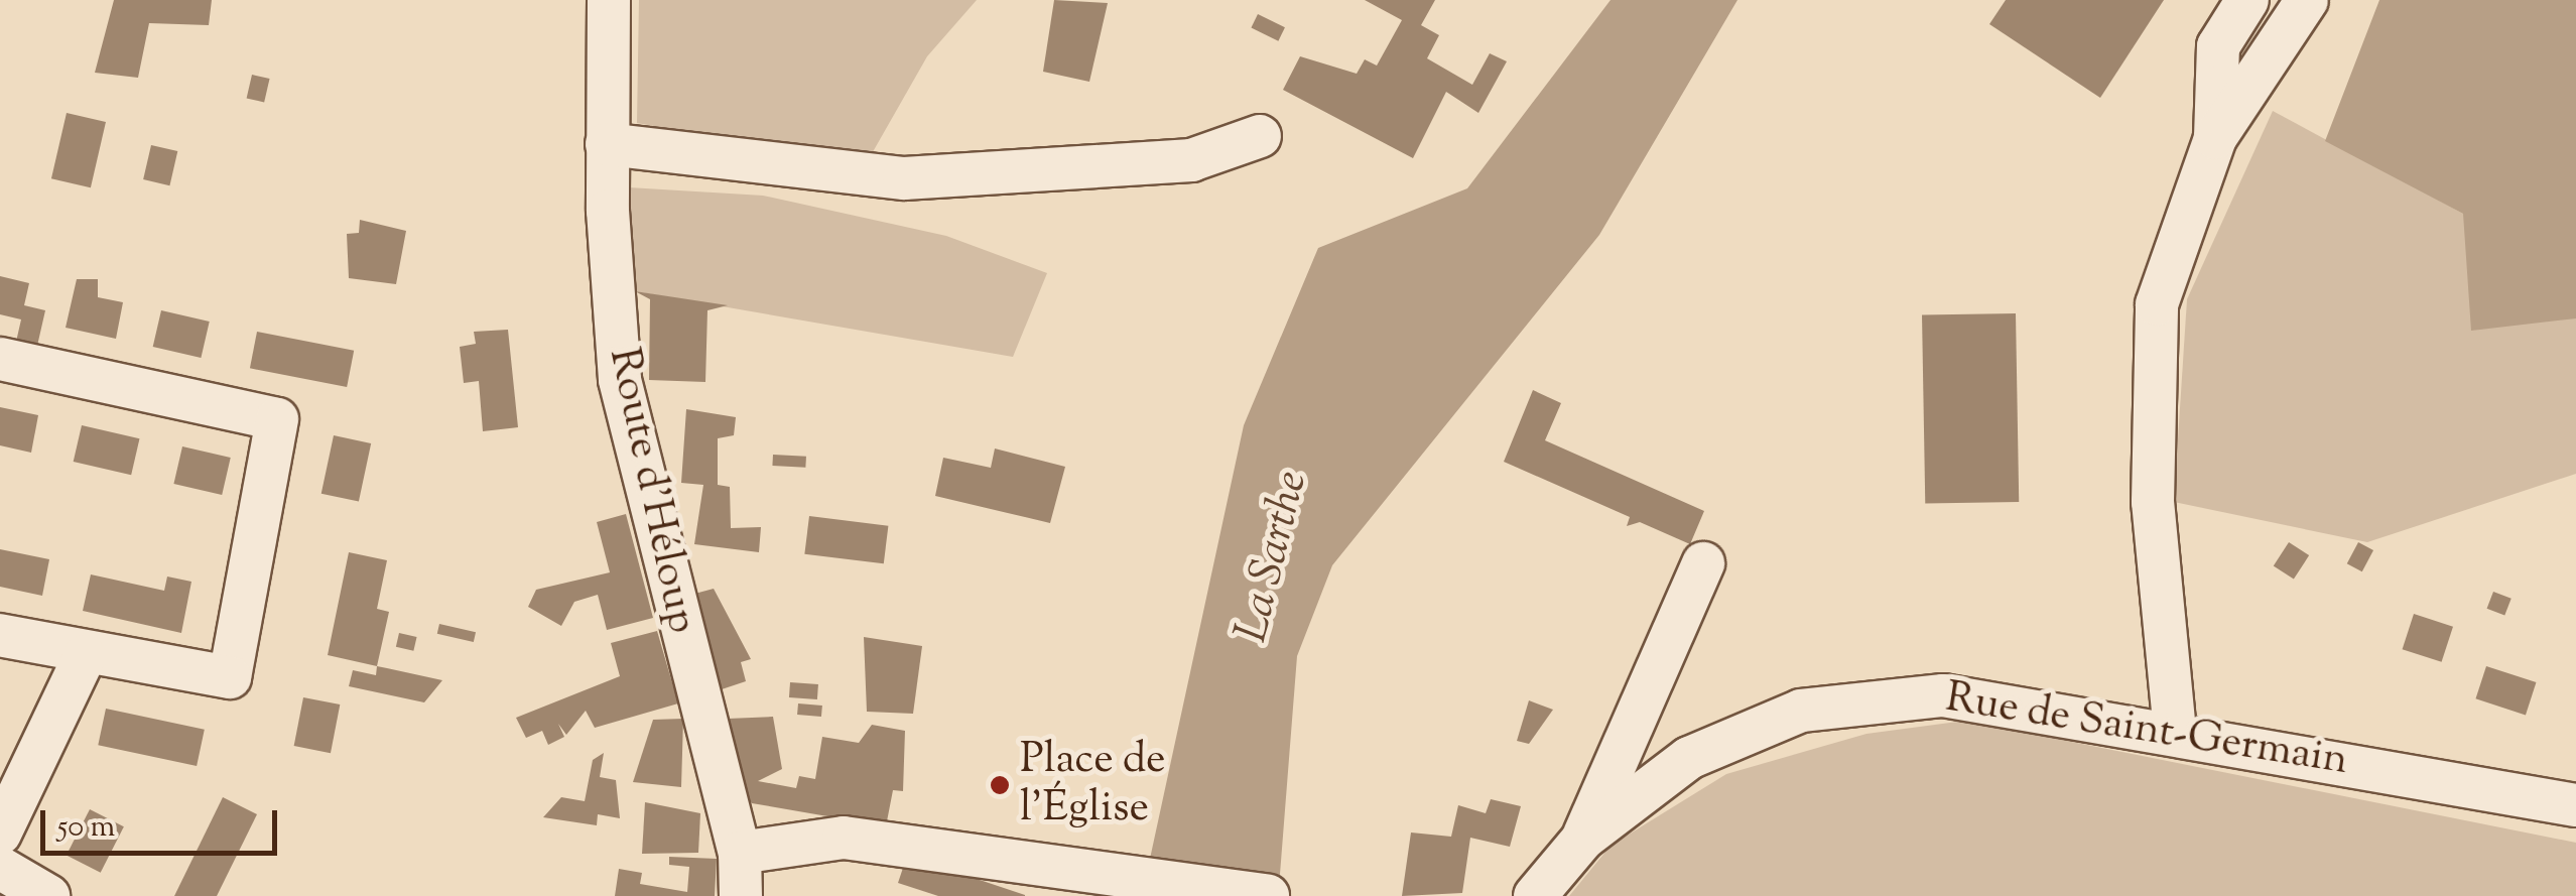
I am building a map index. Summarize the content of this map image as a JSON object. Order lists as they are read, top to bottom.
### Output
{
  "streets": {
    "street": ["Route d'Héloup", "Rue de Saint-Germain"]
  },
  "water": ["La Sarthe"],
  "places": ["Place de l'Église"],
  "scale_bar": "50 m"
}
